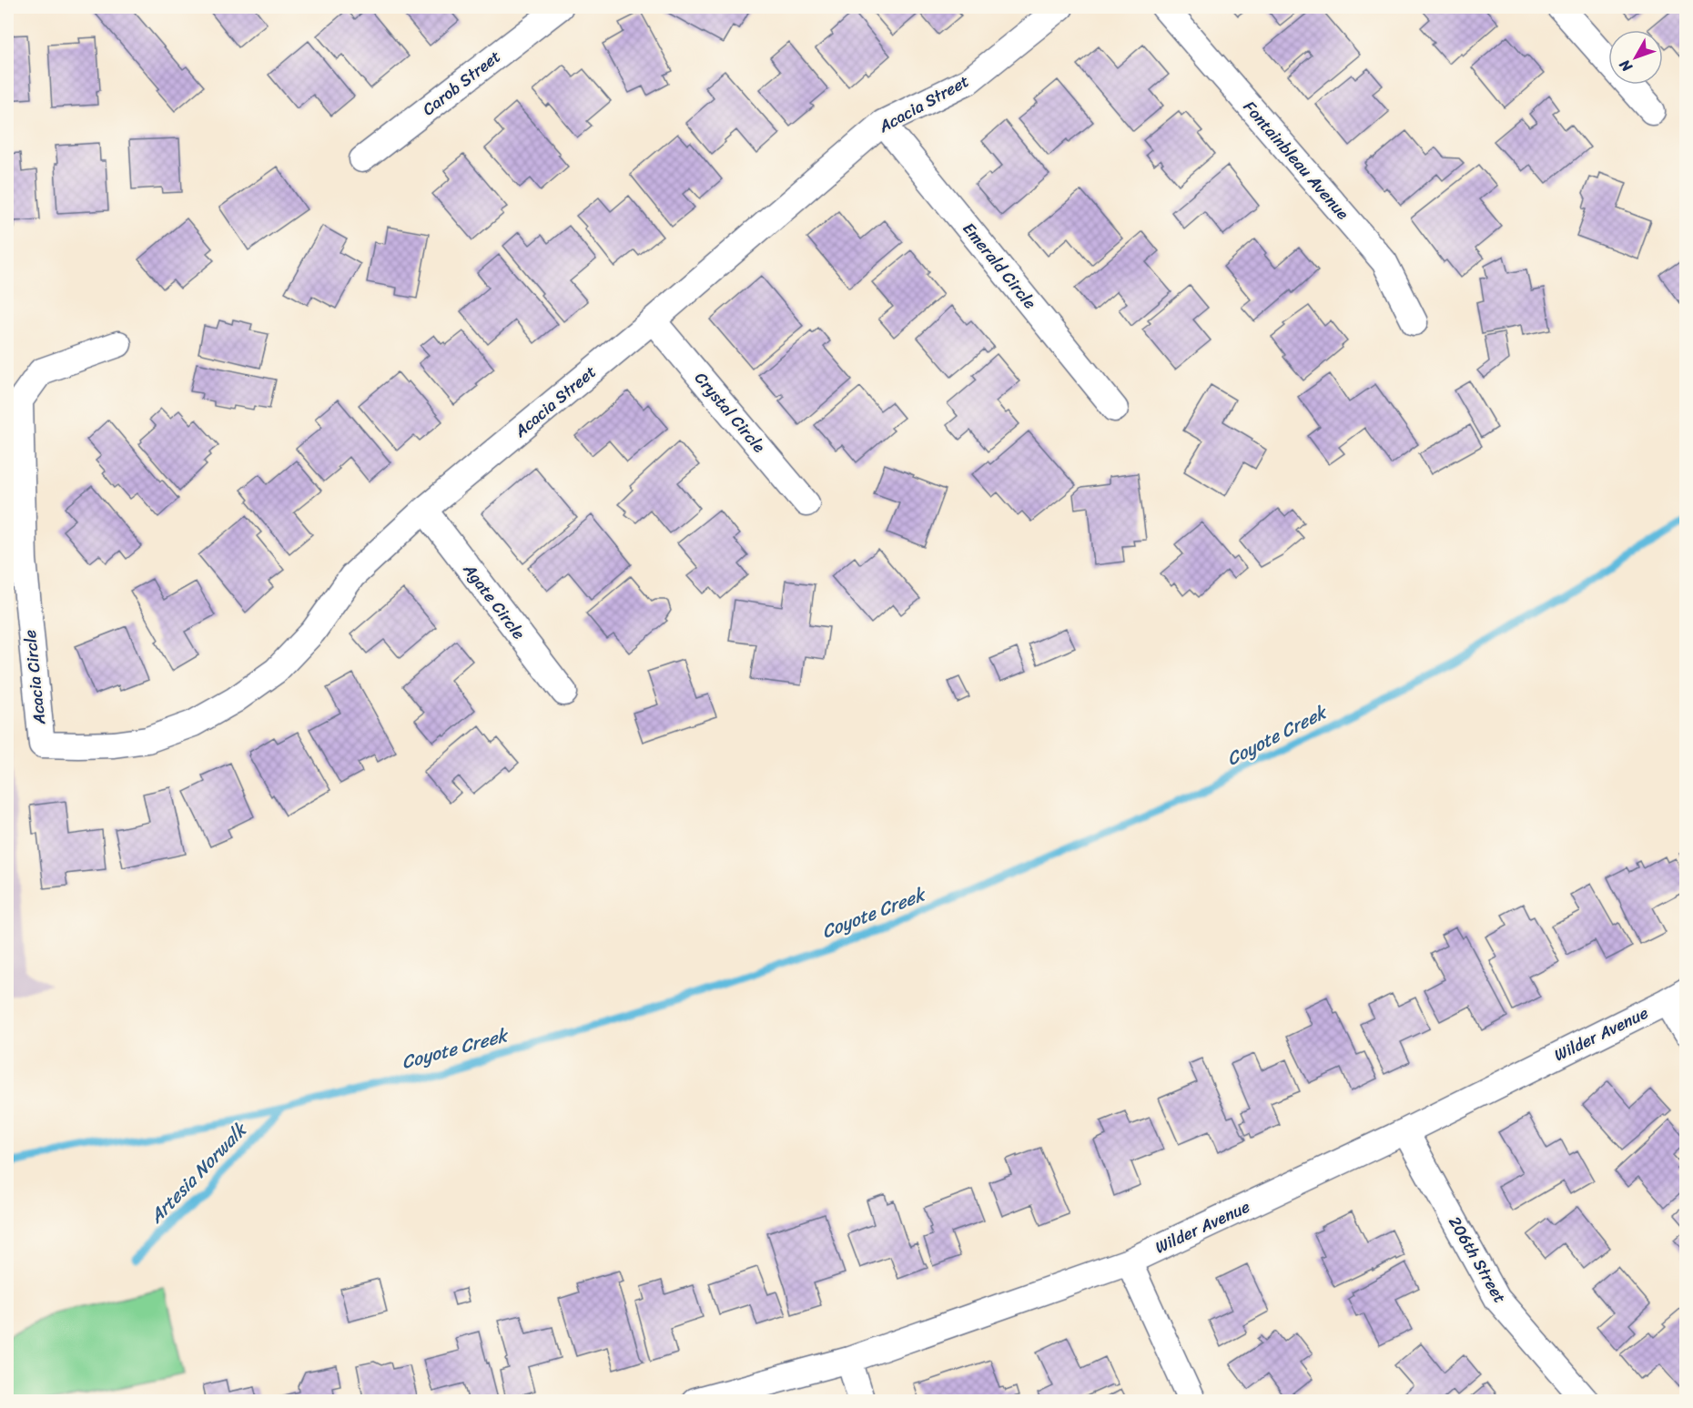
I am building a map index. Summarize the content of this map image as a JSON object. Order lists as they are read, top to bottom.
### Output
{
  "streets": {
    "street": [
      "Carob Street",
      "Acacia Street",
      "Fontainbleau Avenue",
      "Emerald Circle",
      "Crystal Circle",
      "Agate Circle",
      "Acacia Circle",
      "Wilder Avenue",
      "206th Street"
    ]
  },
  "crossings": [
    ["Acacia Street", "Emerald Circle"],
    ["Acacia Street", "Crystal Circle"],
    ["Acacia Street", "Agate Circle"],
    ["Acacia Street", "Acacia Circle"],
    ["Wilder Avenue", "206th Street"]
  ],
  "water": ["Coyote Creek", "Artesia Norwalk"],
  "north": "bottom left"
}
